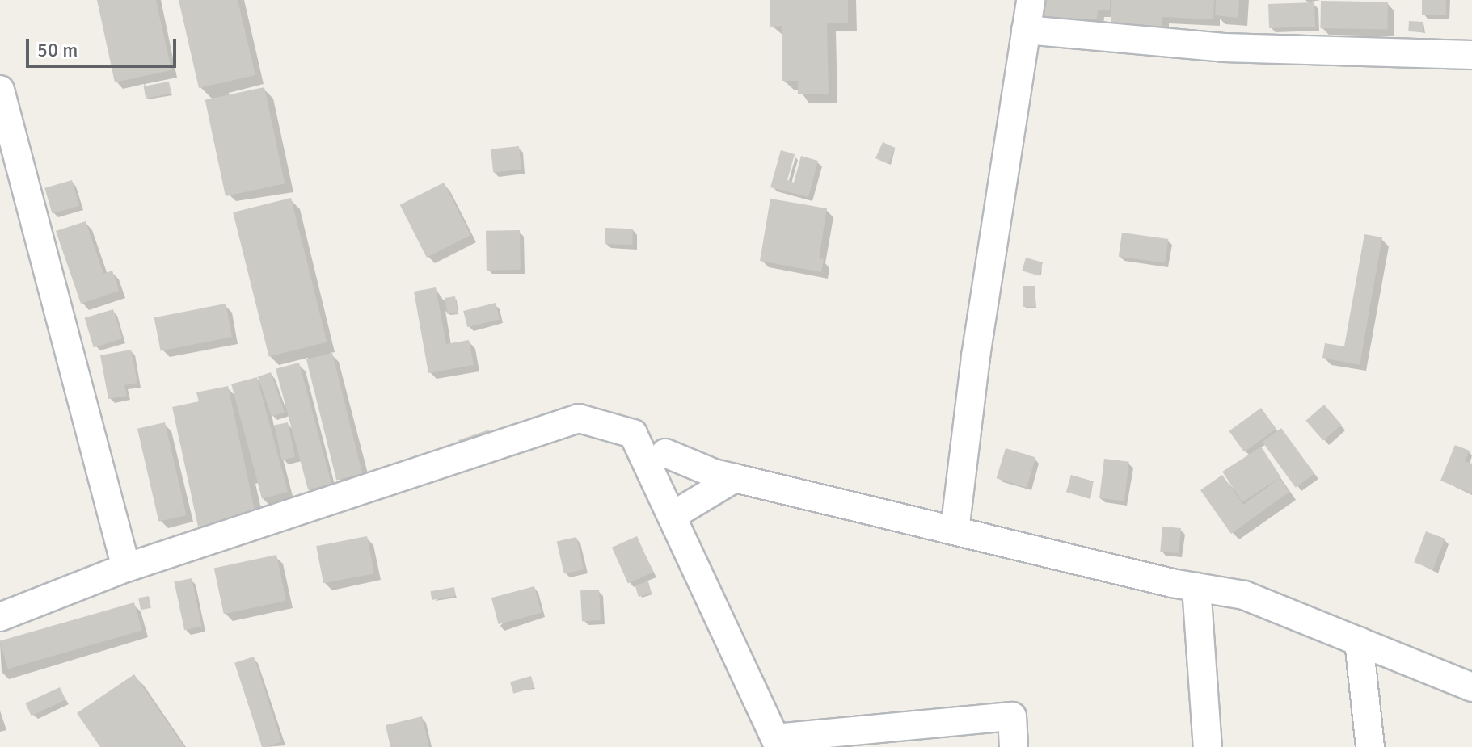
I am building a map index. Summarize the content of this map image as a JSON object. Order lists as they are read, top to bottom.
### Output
{
  "scale_bar": "50 m"
}
